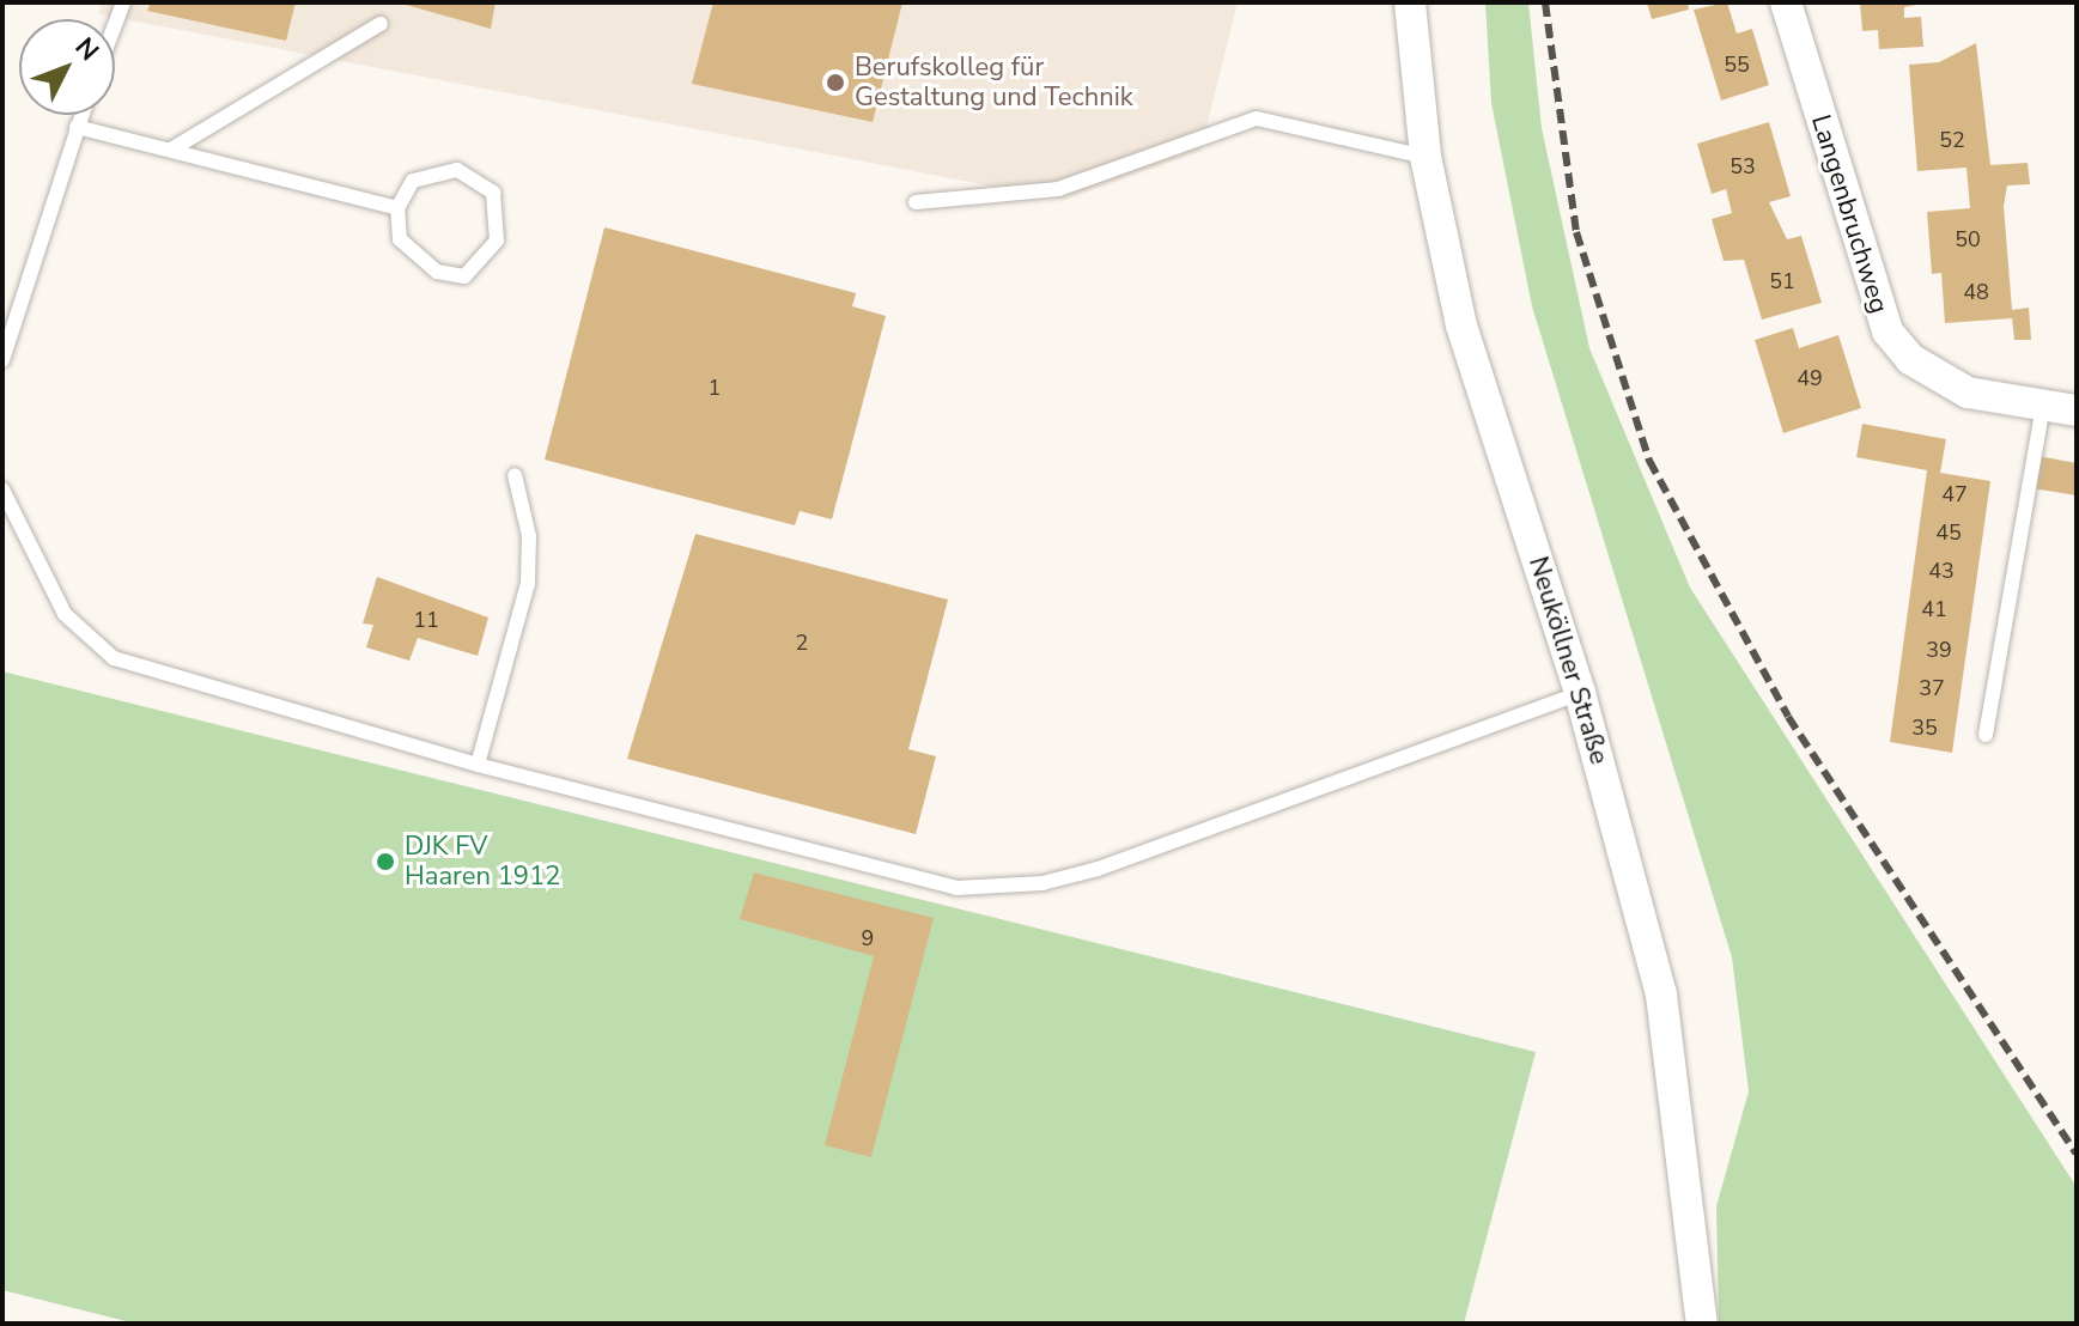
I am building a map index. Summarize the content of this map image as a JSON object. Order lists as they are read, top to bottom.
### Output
{
  "streets": {
    "street": ["Langenbruchweg", "Neuköllner Straße"]
  },
  "places": ["Berufskolleg für Gestaltung und Technik", "DJK FV Haaren 1912"],
  "house_numbers": [
    "55",
    "52",
    "53",
    "50",
    "51",
    "48",
    "49",
    "1",
    "47",
    "45",
    "43",
    "41",
    "11",
    "2",
    "39",
    "37",
    "35",
    "9"
  ],
  "north": "top right"
}
